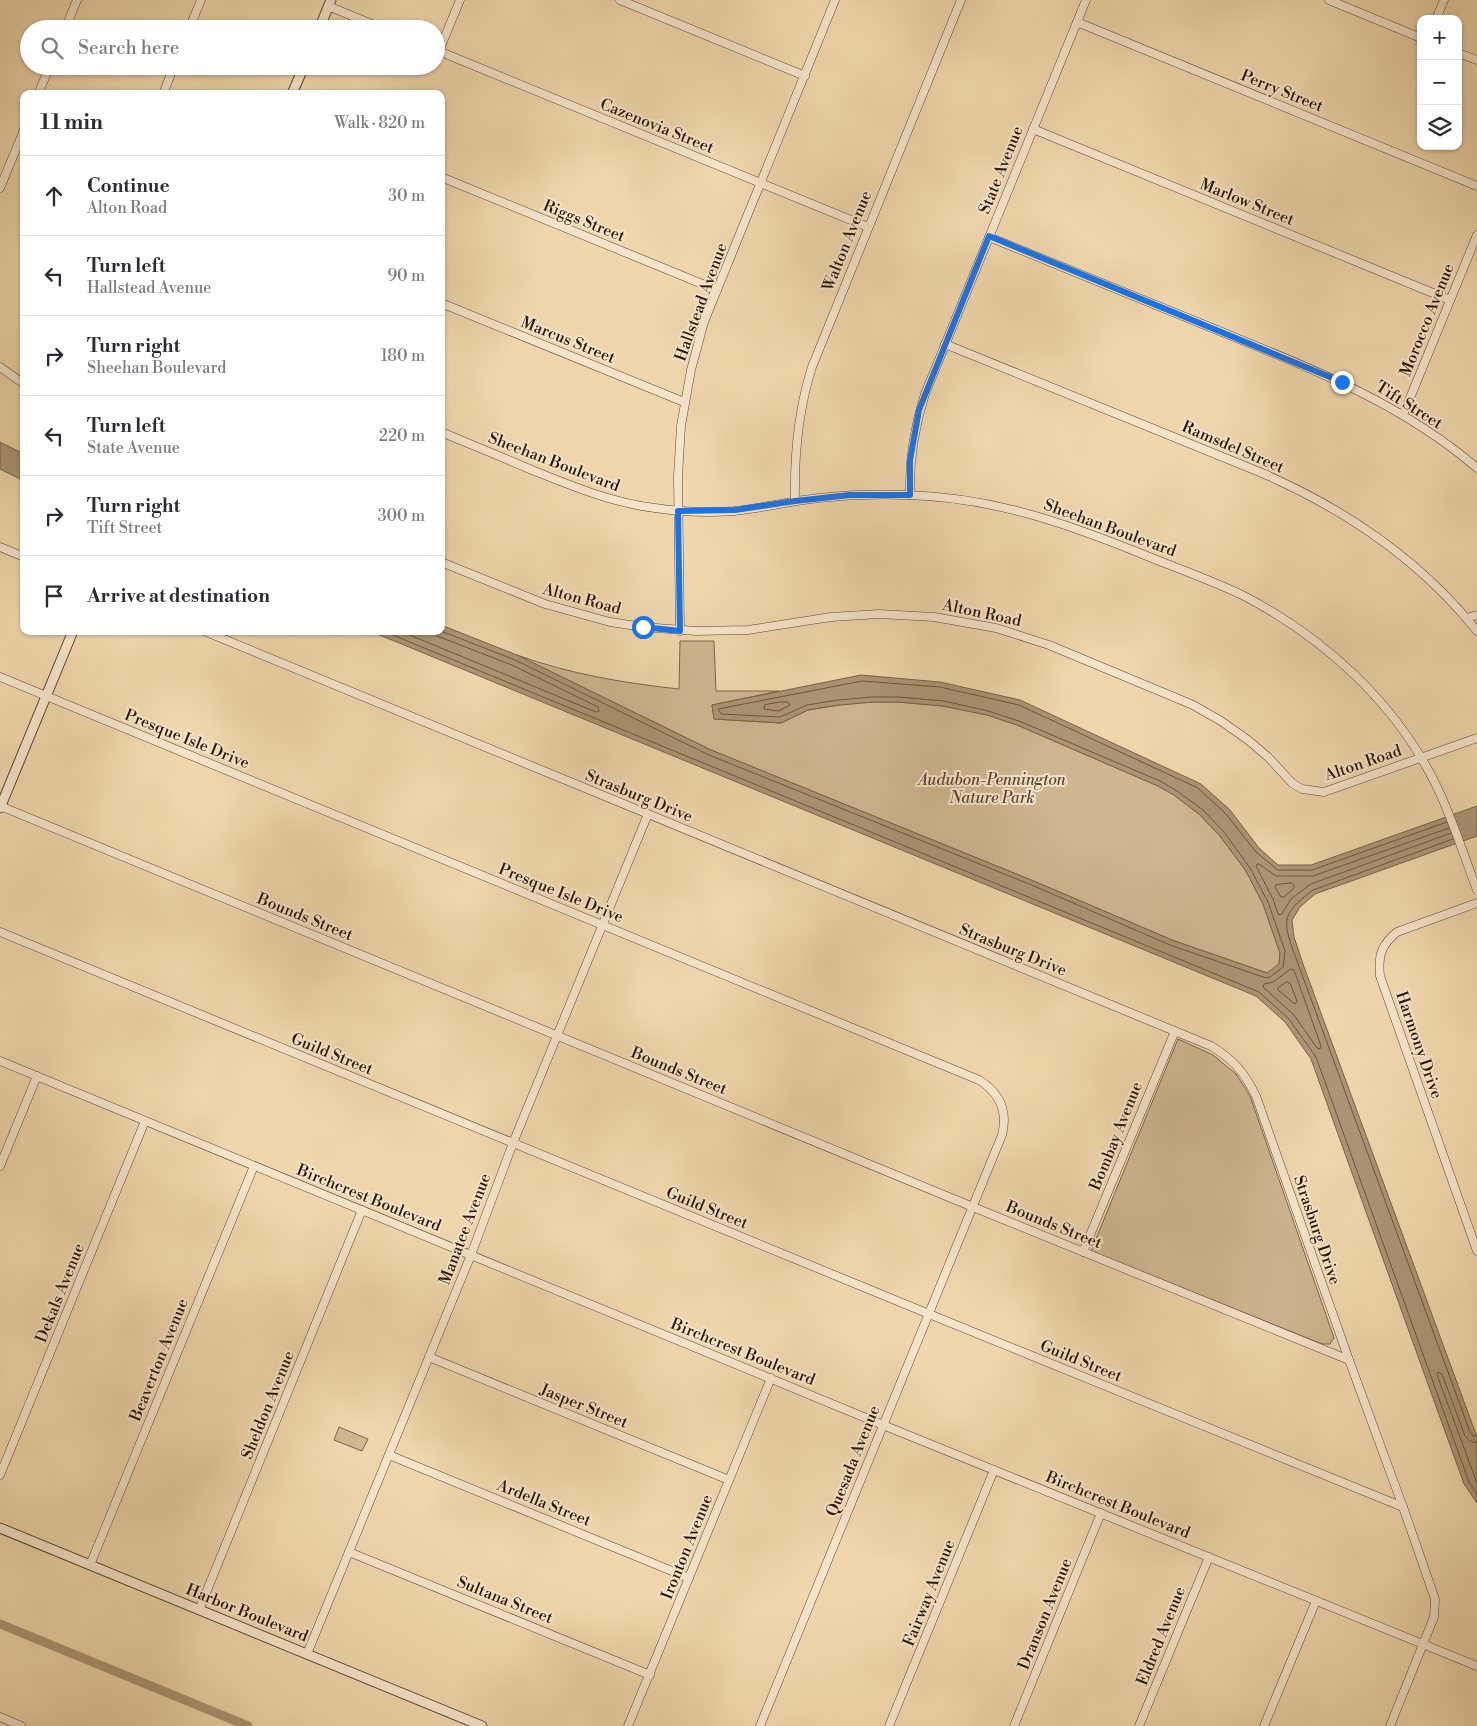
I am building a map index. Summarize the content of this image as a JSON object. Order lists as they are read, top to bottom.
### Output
{
  "streets": {
    "street": [
      "Perry Street",
      "Cazenovia Street",
      "State Avenue",
      "Marlow Street",
      "Riggs Street",
      "Walton Avenue",
      "Hallstead Avenue",
      "Morocco Avenue",
      "Marcus Street",
      "Tift Street",
      "Ramsdel Street",
      "Sheehan Boulevard",
      "Alton Road",
      "Presque Isle Drive",
      "Strasburg Drive",
      "Bounds Street",
      "Harmony Drive",
      "Guild Street",
      "Bombay Avenue",
      "Birchcrest Boulevard",
      "Manatee Avenue",
      "Dekals Avenue",
      "Beaverton Avenue",
      "Sheldon Avenue",
      "Jasper Street",
      "Quesada Avenue",
      "Ardella Street",
      "Ironton Avenue",
      "Fairway Avenue",
      "Sultana Street",
      "Harbor Boulevard",
      "Dranson Avenue",
      "Eldred Avenue"
    ]
  },
  "crossings": [
    ["Perry Street", "State Avenue"],
    ["Cazenovia Street", "Walton Avenue"],
    ["Cazenovia Street", "Hallstead Avenue"],
    ["State Avenue", "Marlow Street"],
    ["State Avenue", "Tift Street"],
    ["State Avenue", "Ramsdel Street"],
    ["State Avenue", "Sheehan Boulevard"],
    ["Marlow Street", "Morocco Avenue"],
    ["Riggs Street", "Hallstead Avenue"],
    ["Walton Avenue", "Sheehan Boulevard"],
    ["Hallstead Avenue", "Marcus Street"],
    ["Hallstead Avenue", "Sheehan Boulevard"],
    ["Hallstead Avenue", "Alton Road"],
    ["Morocco Avenue", "Tift Street"],
    ["Sheehan Boulevard", "Alton Road"],
    ["Presque Isle Drive", "Bounds Street"],
    ["Presque Isle Drive", "Manatee Avenue"],
    ["Presque Isle Drive", "Quesada Avenue"],
    ["Strasburg Drive", "Bounds Street"],
    ["Strasburg Drive", "Guild Street"],
    ["Strasburg Drive", "Bombay Avenue"],
    ["Strasburg Drive", "Birchcrest Boulevard"],
    ["Strasburg Drive", "Manatee Avenue"],
    ["Bounds Street", "Bombay Avenue"],
    ["Bounds Street", "Manatee Avenue"],
    ["Bounds Street", "Quesada Avenue"],
    ["Guild Street", "Manatee Avenue"],
    ["Guild Street", "Quesada Avenue"],
    ["Birchcrest Boulevard", "Manatee Avenue"],
    ["Birchcrest Boulevard", "Dekals Avenue"],
    ["Birchcrest Boulevard", "Beaverton Avenue"],
    ["Birchcrest Boulevard", "Sheldon Avenue"],
    ["Birchcrest Boulevard", "Quesada Avenue"],
    ["Birchcrest Boulevard", "Ironton Avenue"],
    ["Birchcrest Boulevard", "Fairway Avenue"],
    ["Birchcrest Boulevard", "Dranson Avenue"],
    ["Birchcrest Boulevard", "Eldred Avenue"],
    ["Manatee Avenue", "Jasper Street"],
    ["Manatee Avenue", "Ardella Street"],
    ["Manatee Avenue", "Sultana Street"],
    ["Manatee Avenue", "Harbor Boulevard"],
    ["Beaverton Avenue", "Harbor Boulevard"],
    ["Sheldon Avenue", "Harbor Boulevard"],
    ["Jasper Street", "Ironton Avenue"],
    ["Ardella Street", "Ironton Avenue"],
    ["Ironton Avenue", "Sultana Street"]
  ],
  "parks": ["Audubon-Pennington Nature Park"],
  "page": {
    "map_buttons": ["+", "−"],
    "search": "Search here",
    "heading": ["11 min", "Walk · 820 m"],
    "list": [
      ["Continue", "Alton Road", "30 m"],
      ["Turn left", "Hallstead Avenue", "90 m"],
      ["Turn right", "Sheehan Boulevard", "180 m"],
      ["Turn left", "State Avenue", "220 m"],
      ["Turn right", "Tift Street", "300 m"],
      "Arrive at destination"
    ]
  }
}
